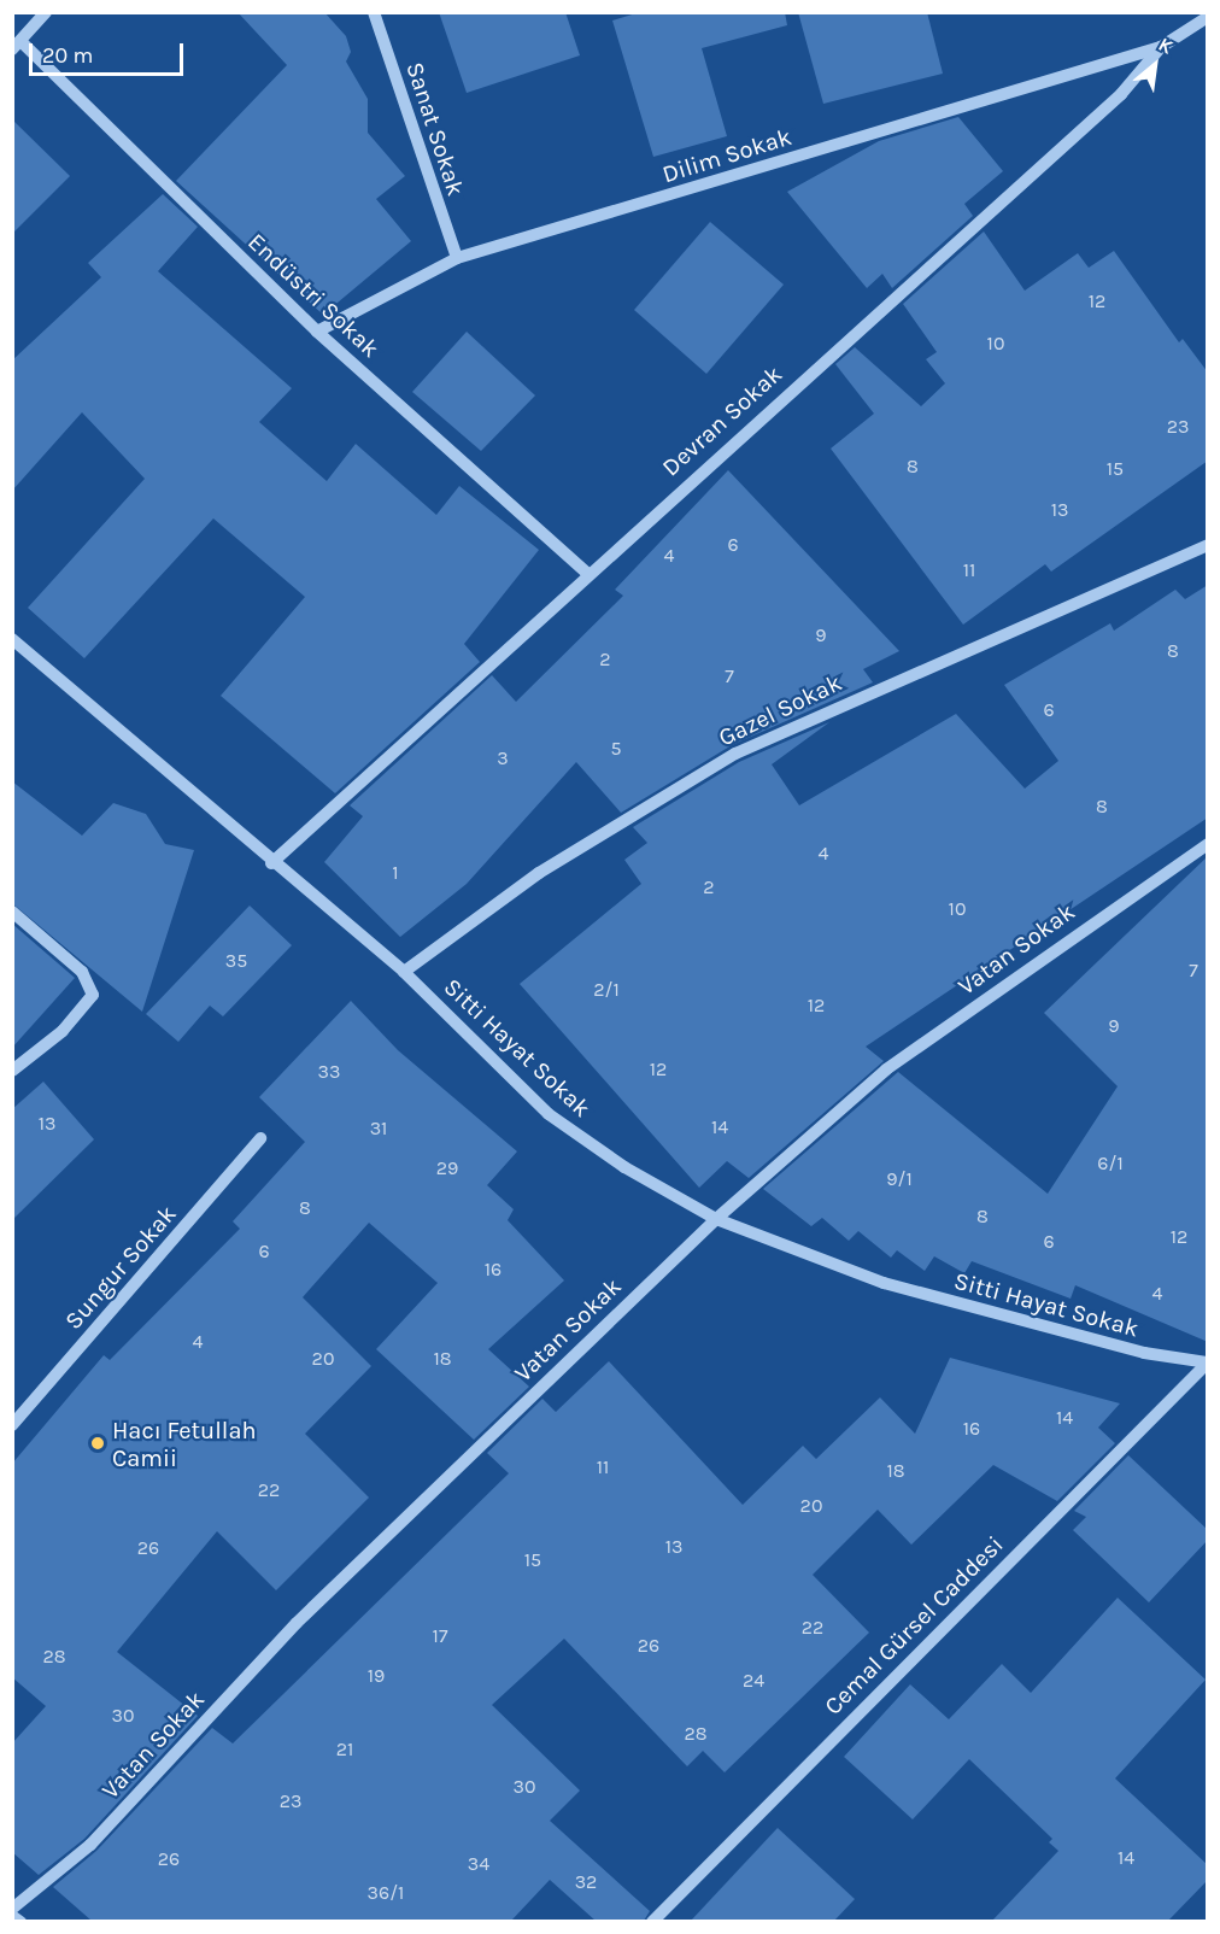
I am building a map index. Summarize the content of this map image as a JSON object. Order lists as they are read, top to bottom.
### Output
{
  "streets": {
    "street": [
      "Sanat Sokak",
      "Dilim Sokak",
      "Endüstri Sokak",
      "Devran Sokak",
      "Gazel Sokak",
      "Vatan Sokak",
      "Sitti Hayat Sokak",
      "Sungur Sokak",
      "Cemal Gürsel Caddesi"
    ]
  },
  "crossings": [
    ["Sanat Sokak", "Dilim Sokak"],
    ["Dilim Sokak", "Endüstri Sokak"],
    ["Dilim Sokak", "Devran Sokak"],
    ["Endüstri Sokak", "Devran Sokak"],
    ["Devran Sokak", "Sitti Hayat Sokak"],
    ["Gazel Sokak", "Sitti Hayat Sokak"],
    ["Vatan Sokak", "Sitti Hayat Sokak"],
    ["Sitti Hayat Sokak", "Cemal Gürsel Caddesi"]
  ],
  "places": ["Hacı Fetullah Camii"],
  "house_numbers": [
    "12",
    "10",
    "23",
    "8",
    "15",
    "13",
    "6",
    "4",
    "11",
    "9",
    "8",
    "2",
    "7",
    "6",
    "5",
    "3",
    "8",
    "4",
    "1",
    "2",
    "10",
    "35",
    "7",
    "2/1",
    "12",
    "9",
    "12",
    "33",
    "13",
    "14",
    "31",
    "6/1",
    "29",
    "9/1",
    "8",
    "8",
    "12",
    "6",
    "6",
    "16",
    "4",
    "4",
    "20",
    "18",
    "14",
    "16",
    "11",
    "18",
    "22",
    "20",
    "13",
    "26",
    "15",
    "22",
    "17",
    "26",
    "28",
    "19",
    "24",
    "30",
    "28",
    "21",
    "30",
    "23",
    "14",
    "26",
    "34",
    "32",
    "36/1"
  ],
  "scale_bar": "20 m",
  "north": "top right"
}
